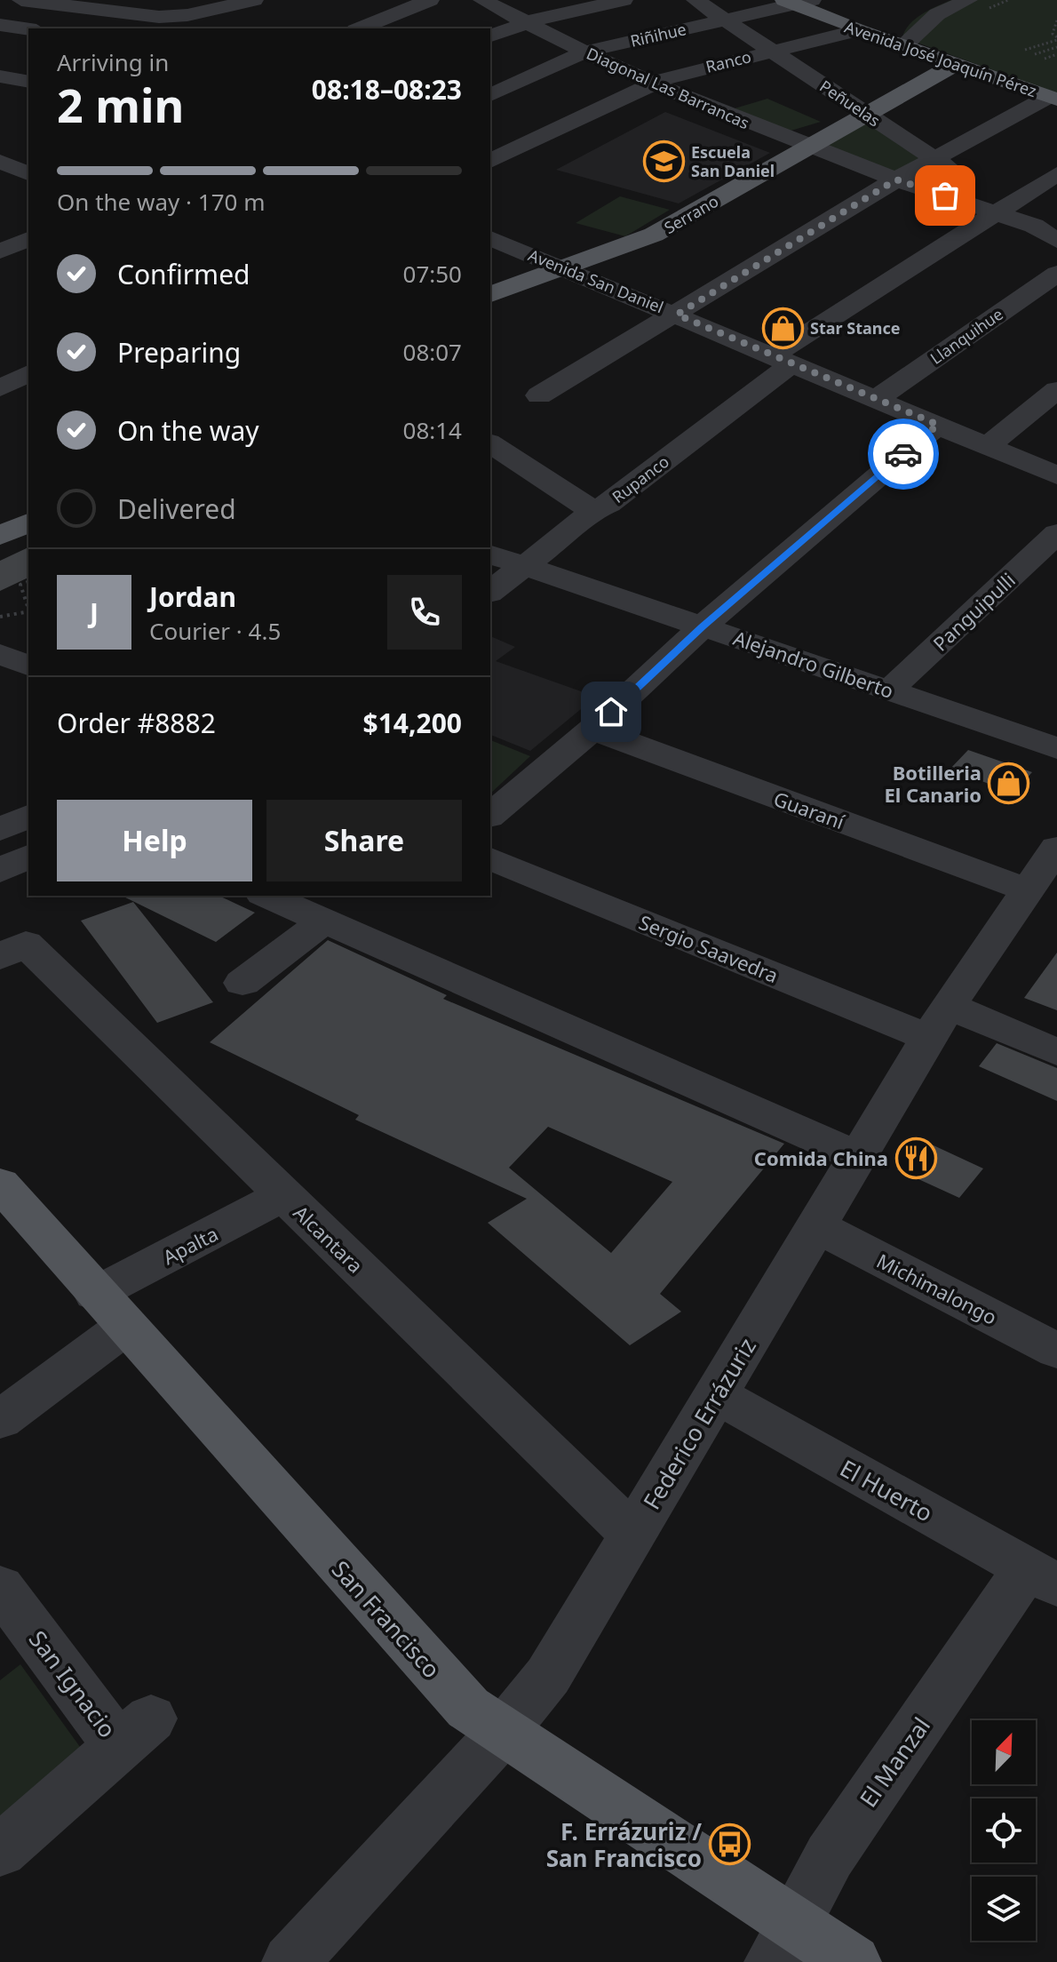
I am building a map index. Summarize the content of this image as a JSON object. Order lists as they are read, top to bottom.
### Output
{
  "streets": {
    "main road": ["Avenida José Joaquín Pérez", "Serrano", "San Francisco"],
    "street": [
      "Riñihue",
      "Ranco",
      "Diagonal Las Barrancas",
      "Peñuelas",
      "Avenida San Daniel",
      "Llanquihue",
      "Rupanco",
      "Panguipulli",
      "Alejandro Gilberto",
      "Guaraní",
      "Sergio Saavedra",
      "Alcantara",
      "Apalta",
      "Michimalongo",
      "Federico Errázuriz",
      "El Huerto",
      "San Ignacio",
      "El Manzal"
    ]
  },
  "crossings": [
    ["Riñihue", "Avenida José Joaquín Pérez"],
    ["Riñihue", "Diagonal Las Barrancas"],
    ["Riñihue", "Peñuelas"],
    ["Avenida José Joaquín Pérez", "Ranco"],
    ["Avenida José Joaquín Pérez", "Serrano"],
    ["Ranco", "Diagonal Las Barrancas"],
    ["Ranco", "Peñuelas"],
    ["Diagonal Las Barrancas", "Peñuelas"],
    ["Diagonal Las Barrancas", "Serrano"],
    ["Diagonal Las Barrancas", "Rupanco"],
    ["Peñuelas", "Serrano"],
    ["Peñuelas", "Rupanco"],
    ["Serrano", "Avenida San Daniel"],
    ["Avenida San Daniel", "Llanquihue"],
    ["Avenida San Daniel", "Rupanco"],
    ["Rupanco", "Alejandro Gilberto"],
    ["Panguipulli", "Alejandro Gilberto"],
    ["Guaraní", "Federico Errázuriz"],
    ["Sergio Saavedra", "Federico Errázuriz"],
    ["Alcantara", "Apalta"],
    ["Alcantara", "Federico Errázuriz"],
    ["Apalta", "San Francisco"],
    ["Michimalongo", "Federico Errázuriz"],
    ["Federico Errázuriz", "El Huerto"],
    ["Federico Errázuriz", "San Francisco"],
    ["El Huerto", "El Manzal"],
    ["San Francisco", "El Manzal"]
  ],
  "places": {
    "school or university": ["Escuela San Daniel"],
    "shop": ["Star Stance", "Botilleria El Canario"],
    "restaurant": ["Comida China"],
    "bus stop": ["F. Errázuriz / San Francisco"]
  },
  "north": "top right",
  "page": {
    "heading": ["2 min", "Arriving in", "08:18–08:23"],
    "panel": [
      "Jordan",
      "Courier · 4.5",
      "Order #8882",
      "$14,200"
    ],
    "bar": "On the way · 170 m",
    "list": [
      ["Confirmed", "07:50"],
      ["Preparing", "08:07"],
      ["On the way", "08:14"],
      "Delivered"
    ],
    "round": "J",
    "buttons": ["Help", "Share"]
  }
}
